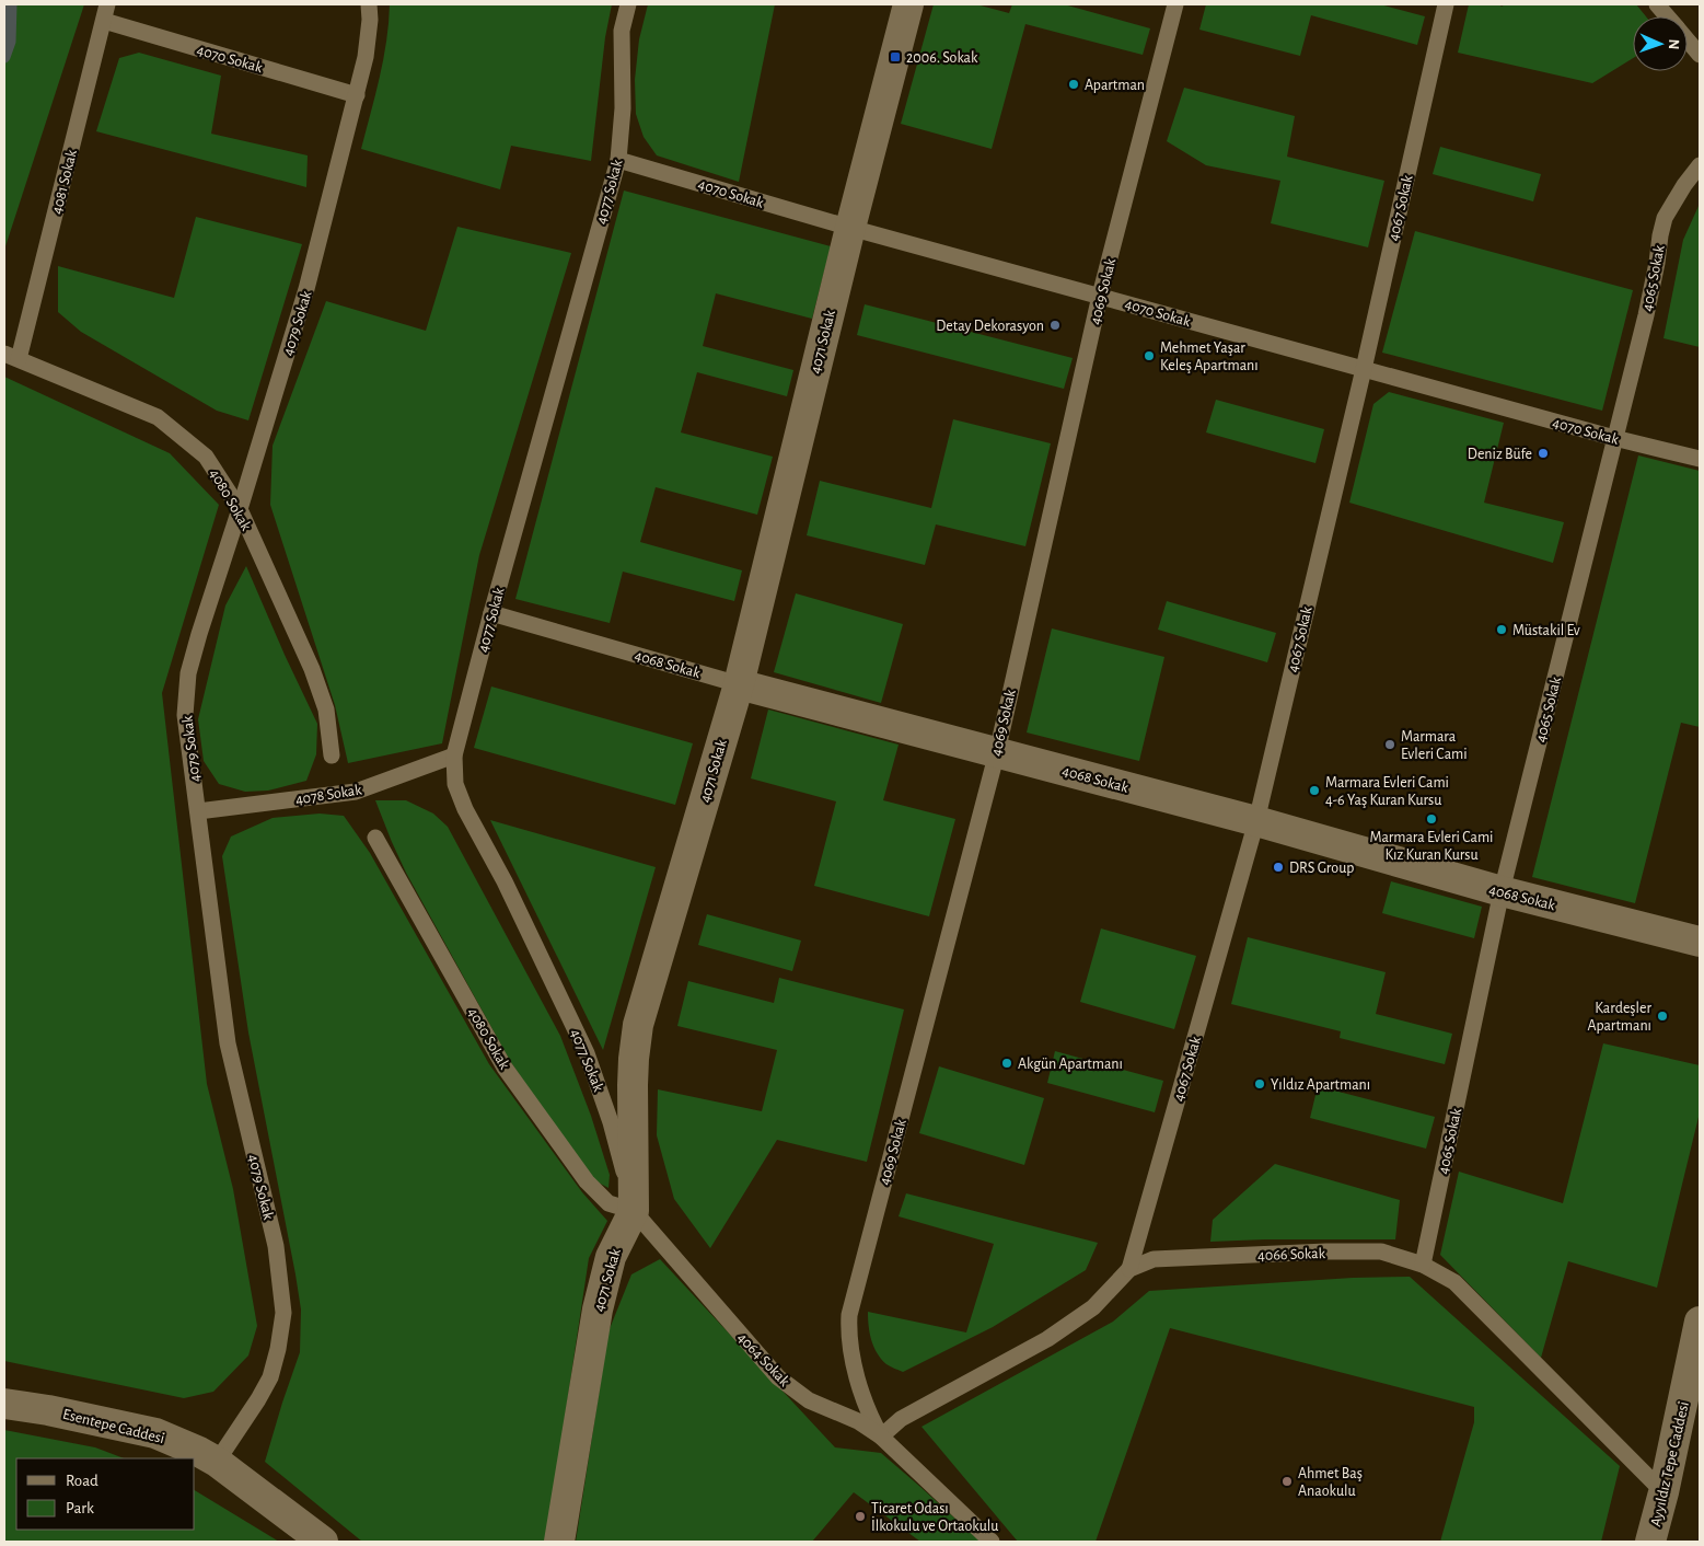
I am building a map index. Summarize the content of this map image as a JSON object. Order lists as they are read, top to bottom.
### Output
{
  "streets": {
    "street": [
      "4071 Sokak",
      "4068 Sokak",
      "Esentepe Caddesi",
      "Ayyıldız Tepe Caddesi"
    ],
    "lane": [
      "4070 Sokak",
      "4081 Sokak",
      "4077 Sokak",
      "4067 Sokak",
      "4065 Sokak",
      "4069 Sokak",
      "4079 Sokak",
      "4080 Sokak",
      "4078 Sokak",
      "4066 Sokak",
      "4064 Sokak"
    ]
  },
  "crossings": [
    ["4070 Sokak", "4081 Sokak"],
    ["4070 Sokak", "4077 Sokak"],
    ["4070 Sokak", "4067 Sokak"],
    ["4070 Sokak", "4065 Sokak"],
    ["4070 Sokak", "4069 Sokak"],
    ["4070 Sokak", "4079 Sokak"],
    ["4070 Sokak", "4071 Sokak"],
    ["4081 Sokak", "4080 Sokak"],
    ["4077 Sokak", "4071 Sokak"],
    ["4077 Sokak", "4080 Sokak"],
    ["4077 Sokak", "4068 Sokak"],
    ["4077 Sokak", "4078 Sokak"],
    ["4077 Sokak", "4064 Sokak"],
    ["4067 Sokak", "4068 Sokak"],
    ["4067 Sokak", "4066 Sokak"],
    ["4065 Sokak", "4068 Sokak"],
    ["4065 Sokak", "4066 Sokak"],
    ["4069 Sokak", "4068 Sokak"],
    ["4069 Sokak", "4066 Sokak"],
    ["4069 Sokak", "4064 Sokak"],
    ["4079 Sokak", "4080 Sokak"],
    ["4079 Sokak", "4078 Sokak"],
    ["4079 Sokak", "Esentepe Caddesi"],
    ["4071 Sokak", "4080 Sokak"],
    ["4071 Sokak", "4068 Sokak"],
    ["4071 Sokak", "4064 Sokak"],
    ["4080 Sokak", "4064 Sokak"],
    ["4066 Sokak", "4064 Sokak"],
    ["4066 Sokak", "Ayyıldız Tepe Caddesi"]
  ],
  "places": {
    "transit": ["2006. Sokak"],
    "other": [
      "Apartman",
      "Detay Dekorasyon",
      "Mehmet Yaşar Keleş Apartmanı",
      "Deniz Büfe",
      "Müstakil Ev",
      "Marmara Evleri Cami",
      "Marmara Evleri Cami 4-6 Yaş Kuran Kursu",
      "Marmara Evleri Cami Kız Kuran Kursu",
      "DRS Group",
      "Kardeşler Apartmanı",
      "Akgün Apartmanı",
      "Yıldız Apartmanı",
      "Ahmet Baş Anaokulu",
      "Ticaret Odası İlkokulu ve Ortaokulu"
    ]
  },
  "legend": ["Road", "Park"],
  "north": "right"
}
